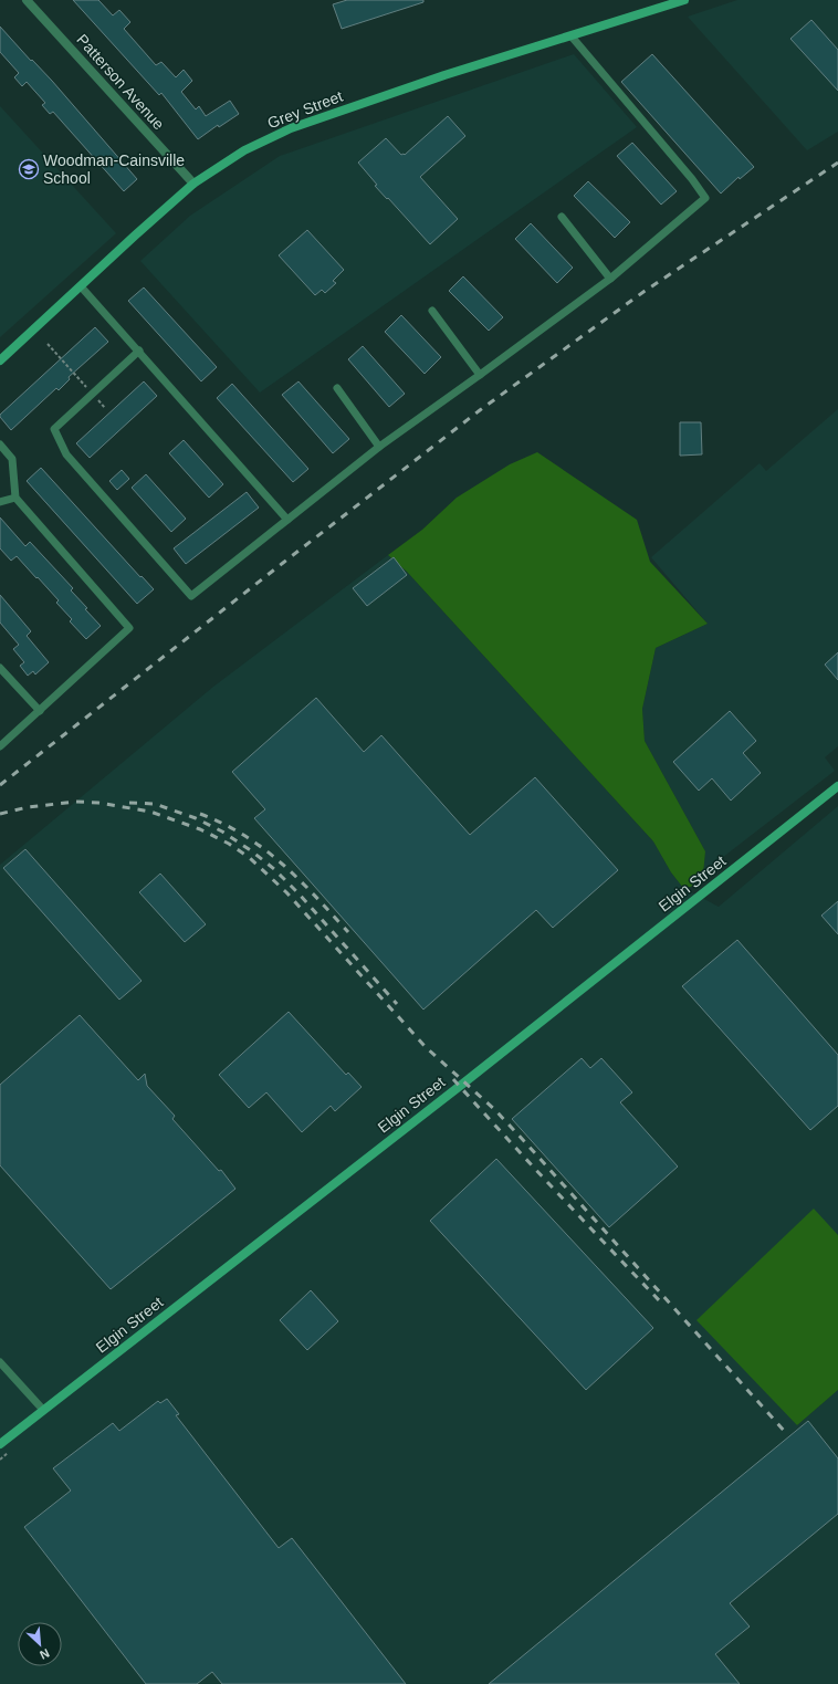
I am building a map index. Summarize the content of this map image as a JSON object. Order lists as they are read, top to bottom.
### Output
{
  "streets": {
    "main road": ["Grey Street", "Elgin Street"],
    "street": ["Patterson Avenue"]
  },
  "crossings": [
    ["Patterson Avenue", "Grey Street"]
  ],
  "places": {
    "school or university": ["Woodman-Cainsville School"]
  },
  "north": "bottom right"
}
